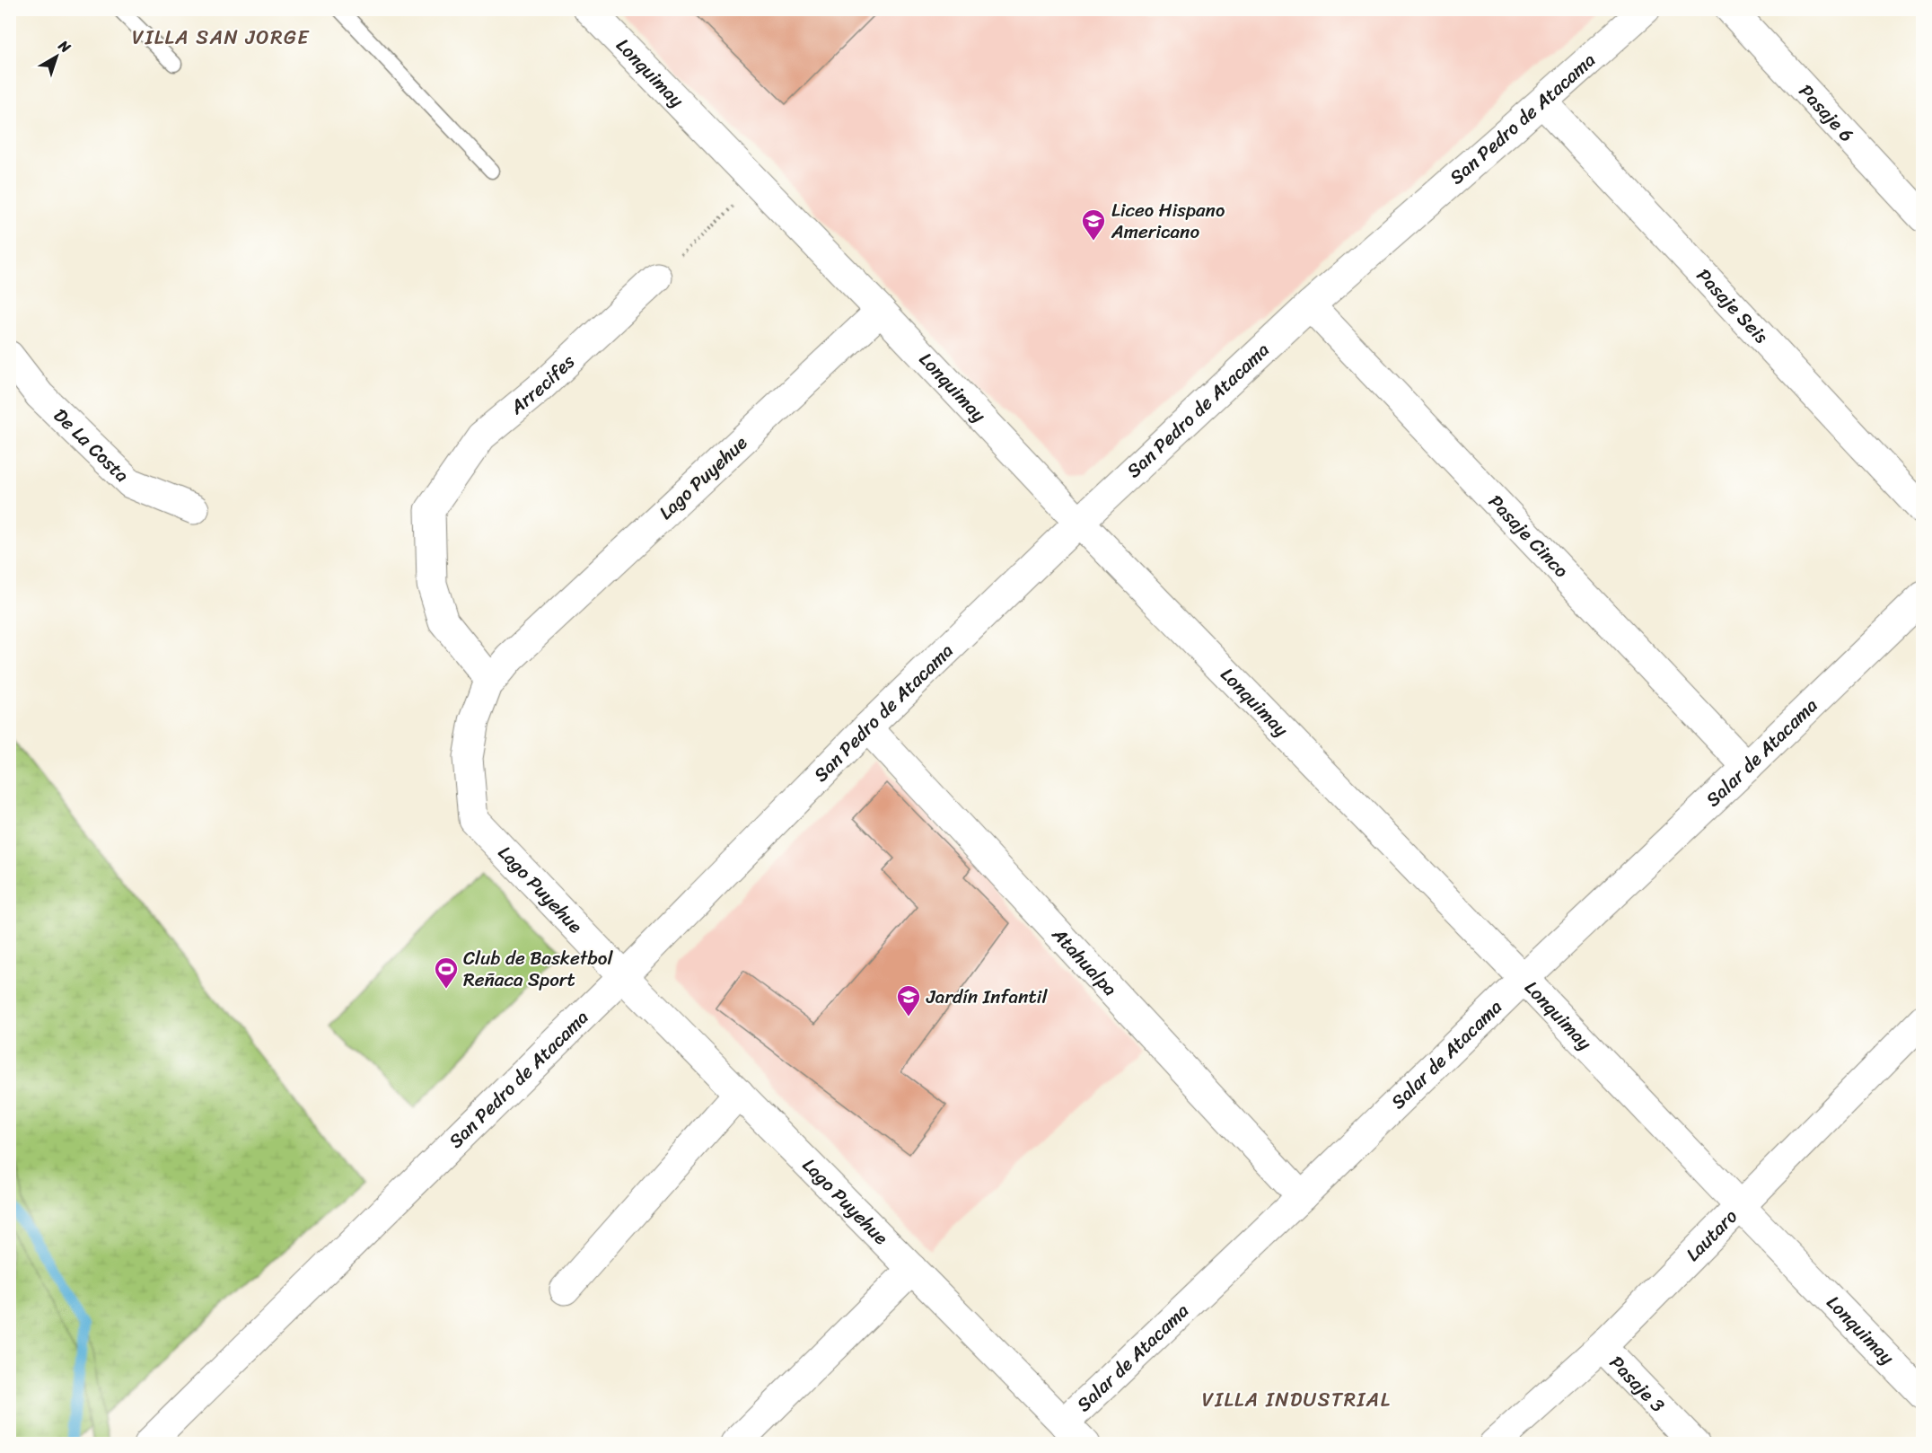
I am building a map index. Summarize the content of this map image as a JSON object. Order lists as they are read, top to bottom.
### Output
{
  "streets": {
    "street": [
      "Lonquimay",
      "Pasaje 6",
      "San Pedro de Atacama",
      "Pasaje Seis",
      "Arrecifes",
      "De La Costa",
      "Lago Puyehue",
      "Pasaje Cinco",
      "Salar de Atacama",
      "Atahualpa",
      "Lautaro",
      "Pasaje 3"
    ]
  },
  "crossings": [
    ["Lonquimay", "San Pedro de Atacama"],
    ["Lonquimay", "Lago Puyehue"],
    ["Lonquimay", "Salar de Atacama"],
    ["Lonquimay", "Lautaro"],
    ["San Pedro de Atacama", "Pasaje Seis"],
    ["San Pedro de Atacama", "Lago Puyehue"],
    ["San Pedro de Atacama", "Pasaje Cinco"],
    ["San Pedro de Atacama", "Atahualpa"],
    ["Arrecifes", "Lago Puyehue"],
    ["Lago Puyehue", "Salar de Atacama"],
    ["Pasaje Cinco", "Salar de Atacama"],
    ["Salar de Atacama", "Atahualpa"],
    ["Lautaro", "Pasaje 3"]
  ],
  "districts": ["VILLA SAN JORGE", "VILLA INDUSTRIAL"],
  "places": {
    "school or university": ["Liceo Hispano Americano", "Jardín Infantil"],
    "sports": ["Club de Basketbol Reñaca Sport"]
  },
  "north": "top right"
}
